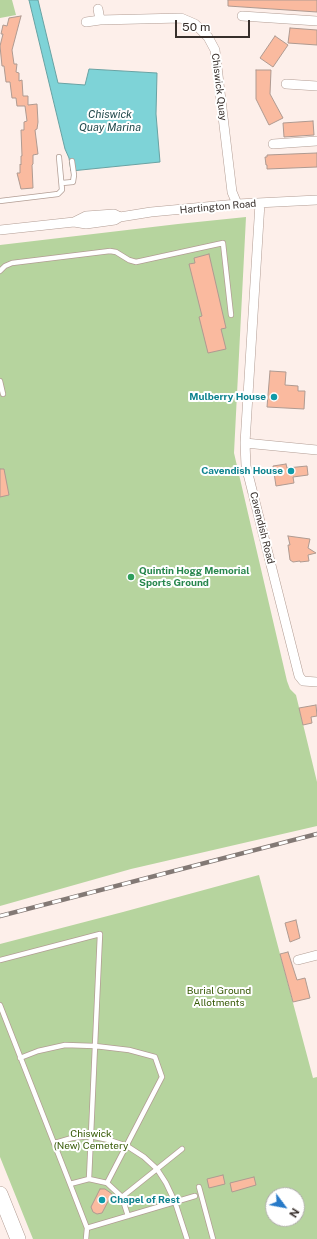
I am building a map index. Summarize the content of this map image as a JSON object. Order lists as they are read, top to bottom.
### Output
{
  "streets": {
    "street": ["Chiswick Quay", "Hartington Road", "Cavendish Road"]
  },
  "crossings": [
    ["Chiswick Quay", "Hartington Road"],
    ["Hartington Road", "Cavendish Road"]
  ],
  "water": ["Chiswick Quay Marina"],
  "parks": ["Burial Ground Allotments", "Chiswick (New) Cemetery"],
  "places": [
    "Mulberry House",
    "Cavendish House",
    "Quintin Hogg Memorial Sports Ground",
    "Chapel of Rest"
  ],
  "scale_bar": "50 m",
  "north": "bottom right"
}
